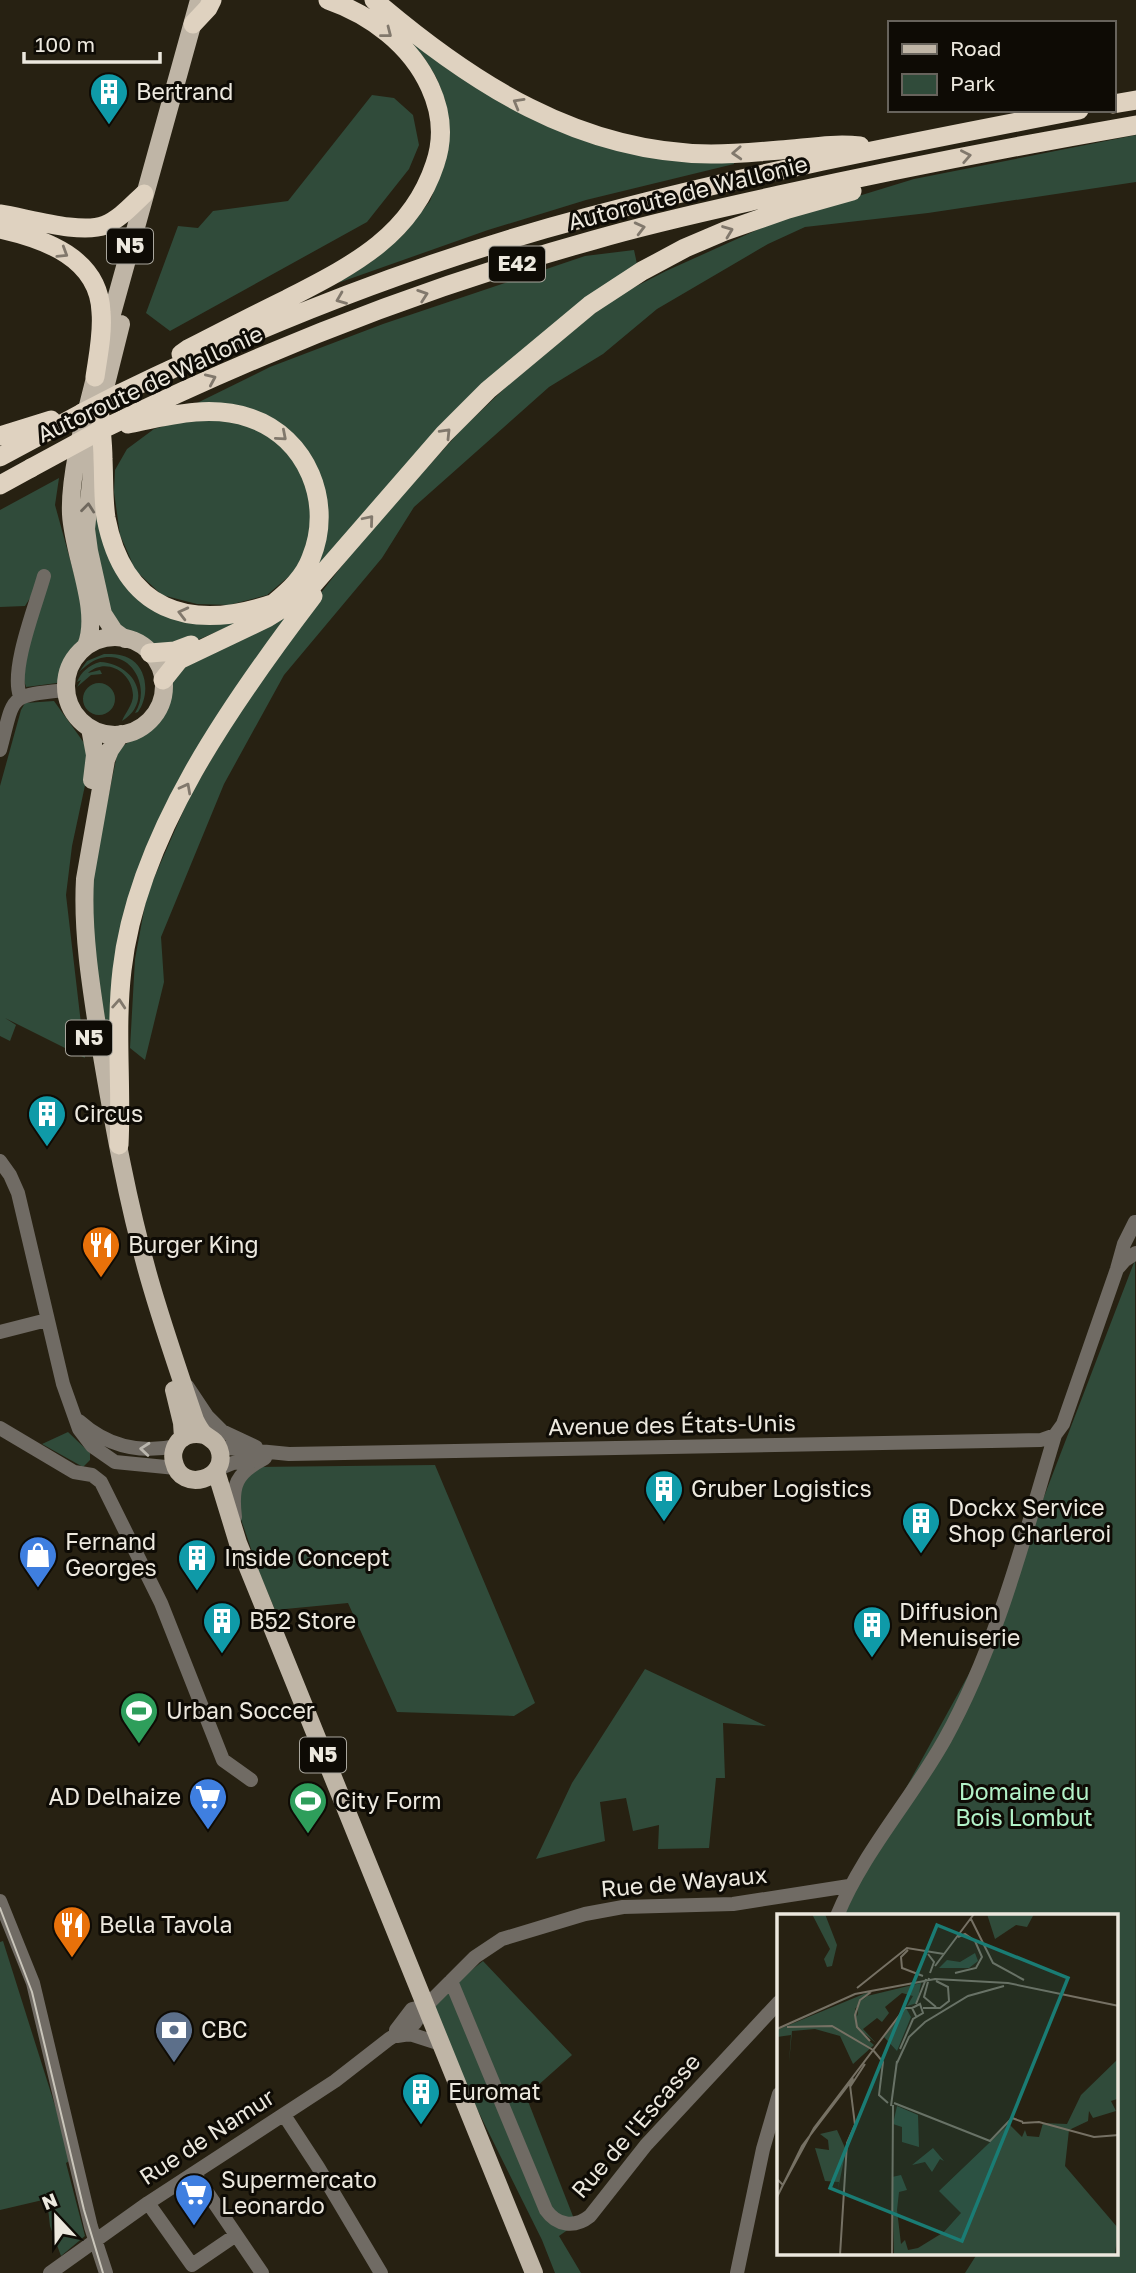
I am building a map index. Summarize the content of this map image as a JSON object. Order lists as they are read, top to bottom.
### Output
{
  "streets": {
    "highway": ["Autoroute de Wallonie", "E42"],
    "main road": ["N5"],
    "street": [
      "Avenue des États-Unis",
      "Rue de Wayaux",
      "Rue de l'Escasse",
      "Rue de Namur"
    ]
  },
  "crossings": [
    ["Autoroute de Wallonie", "N5"],
    ["N5", "Avenue des États-Unis"],
    ["N5", "Rue de Wayaux"],
    ["N5", "Rue de Namur"],
    ["Rue de Wayaux", "Rue de l'Escasse"],
    ["Rue de Wayaux", "Rue de Namur"]
  ],
  "parks": ["Domaine du Bois Lombut"],
  "places": {
    "building": [
      "Bertrand",
      "Circus",
      "Gruber Logistics",
      "Dockx Service Shop Charleroi",
      "Inside Concept",
      "B52 Store",
      "Diffusion Menuiserie",
      "Euromat"
    ],
    "restaurant": ["Burger King", "Bella Tavola"],
    "shop": ["Fernand Georges"],
    "sports": ["Urban Soccer", "City Form"],
    "supermarket": ["AD Delhaize", "Supermercato Leonardo"],
    "bank": ["CBC"]
  },
  "legend": ["Road", "Park"],
  "scale_bar": "100 m",
  "north": "top"
}
